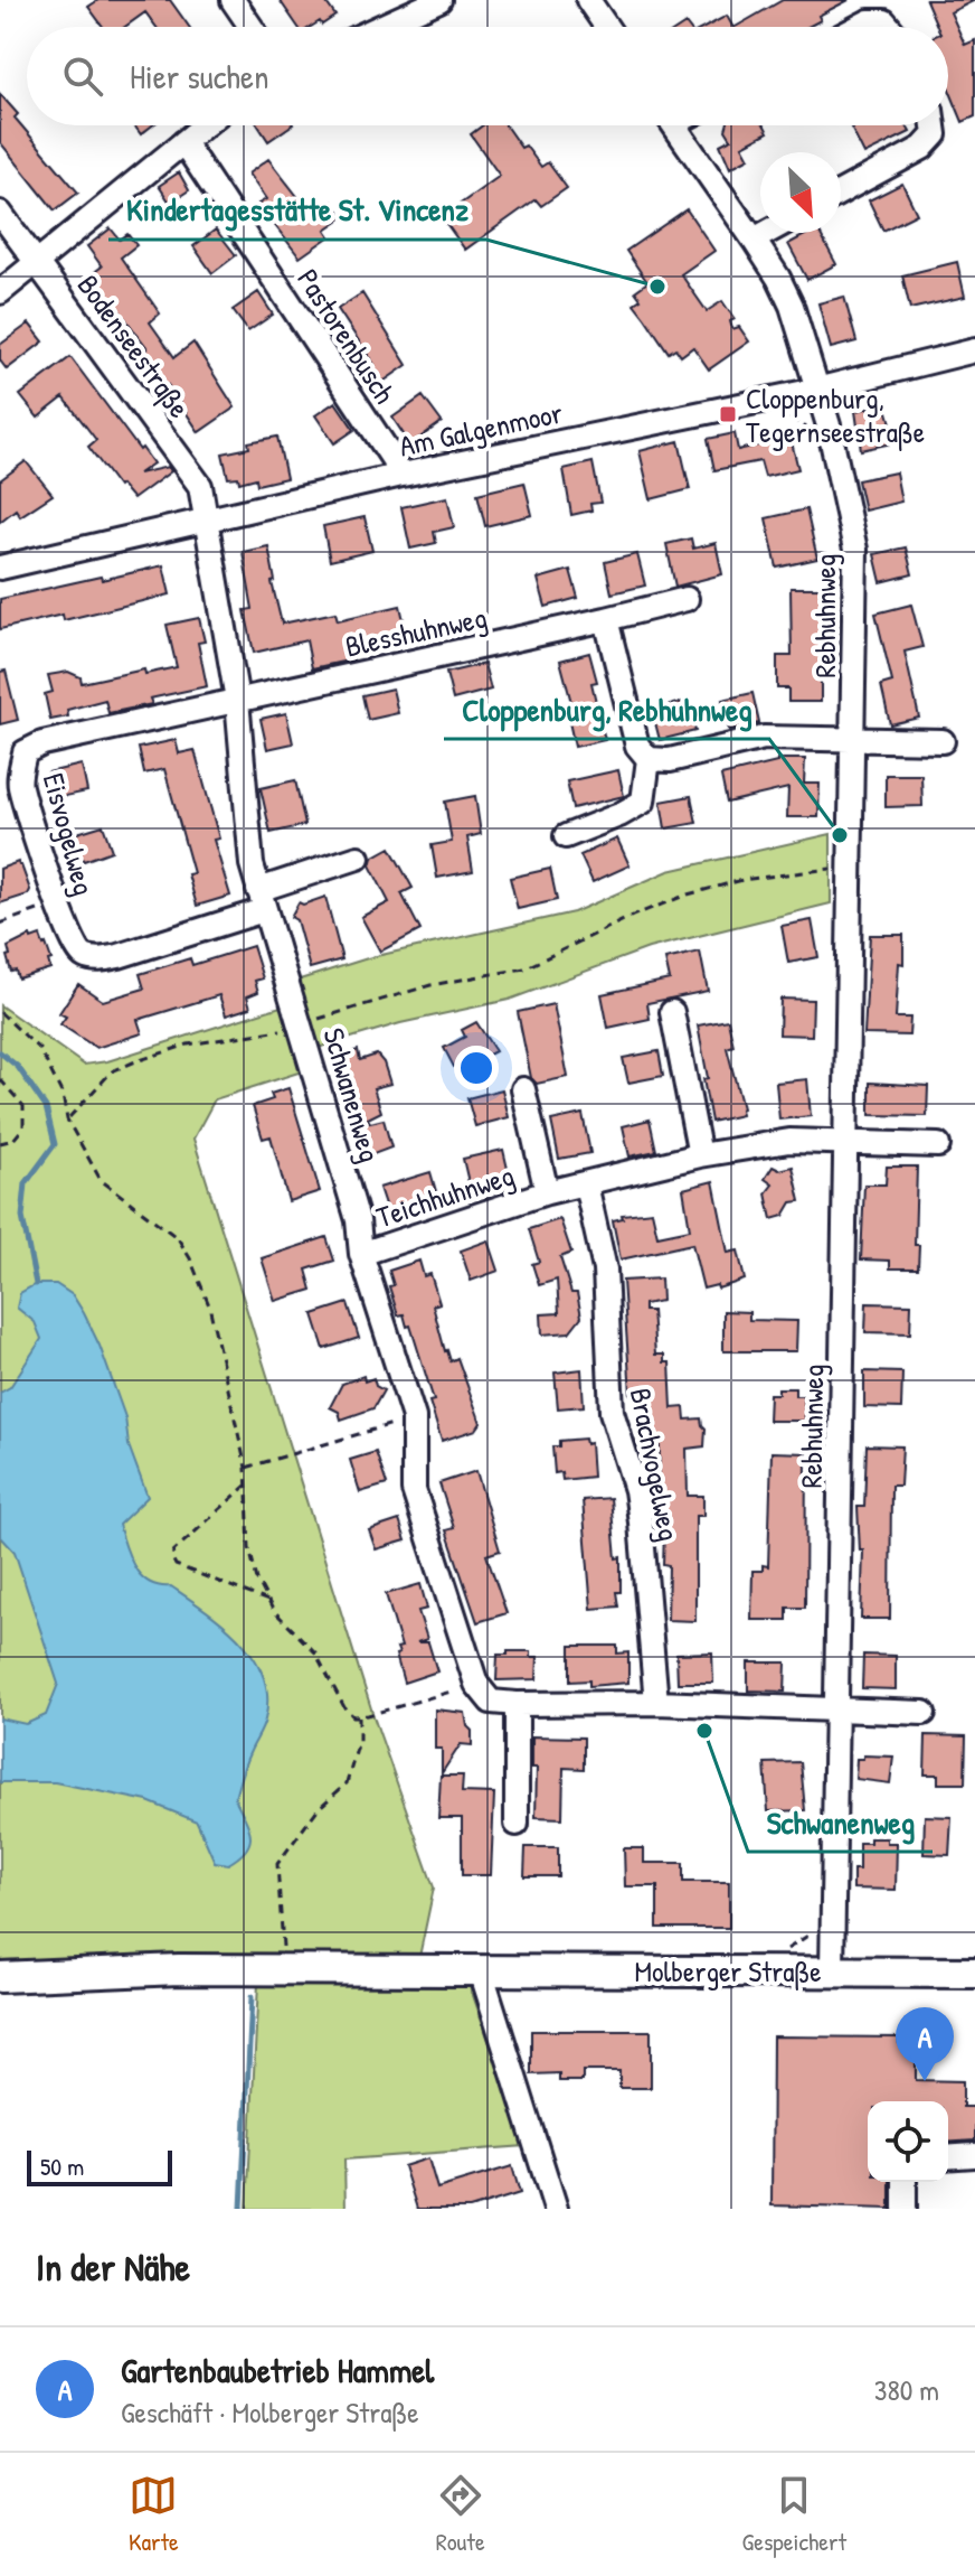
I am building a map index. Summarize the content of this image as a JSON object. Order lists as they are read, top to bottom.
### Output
{
  "streets": {
    "main road": ["Molberger Straße"],
    "street": [
      "Pastorenbusch",
      "Bodenseestraße",
      "Am Galgenmoor",
      "Rebhuhnweg",
      "Blesshuhnweg",
      "Eisvogelweg",
      "Schwanenweg",
      "Teichhuhnweg",
      "Brachvogelweg"
    ]
  },
  "crossings": [
    ["Pastorenbusch", "Am Galgenmoor"],
    ["Bodenseestraße", "Am Galgenmoor"],
    ["Bodenseestraße", "Schwanenweg"],
    ["Am Galgenmoor", "Rebhuhnweg"],
    ["Am Galgenmoor", "Schwanenweg"],
    ["Rebhuhnweg", "Teichhuhnweg"],
    ["Rebhuhnweg", "Molberger Straße"],
    ["Blesshuhnweg", "Eisvogelweg"],
    ["Blesshuhnweg", "Schwanenweg"],
    ["Eisvogelweg", "Schwanenweg"],
    ["Schwanenweg", "Teichhuhnweg"],
    ["Teichhuhnweg", "Brachvogelweg"]
  ],
  "places": {
    "other": ["Kindertagesstätte St. Vincenz", "Cloppenburg, Rebhuhnweg", "Schwanenweg"],
    "transit": ["Cloppenburg, Tegernseestraße"]
  },
  "scale_bar": "50 m",
  "north": "bottom right",
  "page": {
    "search": "Hier suchen",
    "pins": "A",
    "scale": "50 m",
    "heading": "In der Nähe",
    "list": [
      {
        "mark": "A",
        "name": "Gartenbaubetrieb Hammel",
        "note": "Geschäft · Molberger Straße",
        "value": "380 m"
      }
    ],
    "nav": ["Karte", "Route", "Gespeichert"]
  }
}
